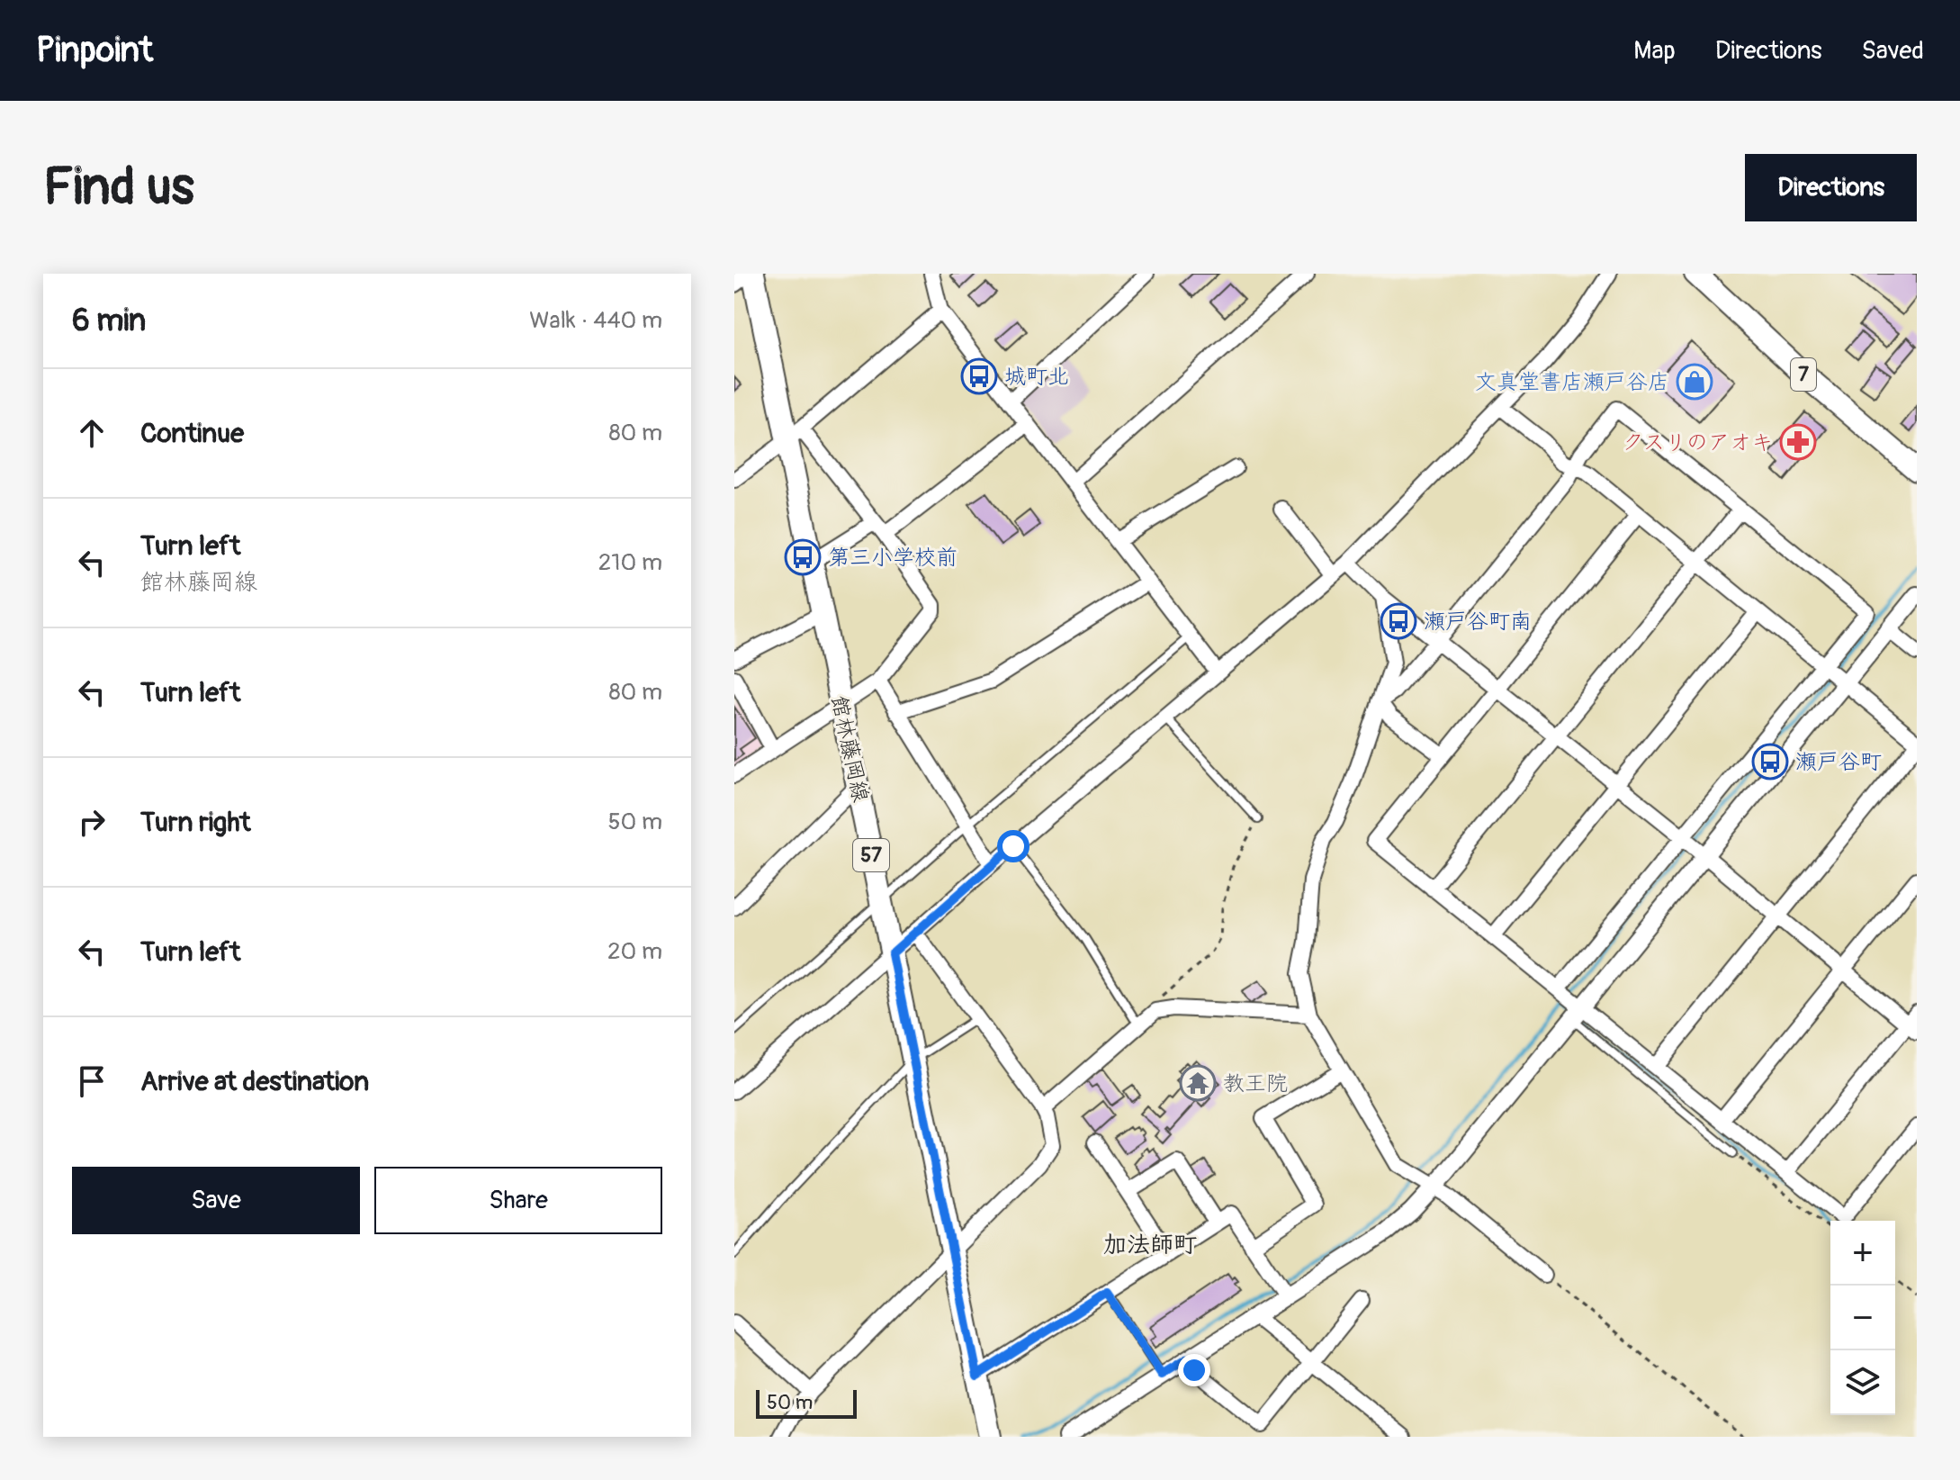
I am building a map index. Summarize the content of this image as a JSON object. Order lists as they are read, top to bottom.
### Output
{
  "streets": {
    "main road": ["7", "館林藤岡線", "57"]
  },
  "districts": ["加法師町"],
  "places": {
    "bus stop": [
      "城町北",
      "第三小学校前",
      "瀬戸谷町南",
      "瀬戸谷町"
    ],
    "shop": ["文真堂書店瀬戸谷店"],
    "pharmacy": ["クスリのアオキ"],
    "temple": ["教王院"]
  },
  "scale_bar": "50 m",
  "page": {
    "header": "Pinpoint",
    "nav": ["Map", "Directions", "Saved"],
    "buttons": [
      "Directions",
      ["Save", "Share"]
    ],
    "title": "Find us",
    "heading": ["6 min", "Walk · 440 m"],
    "list": [
      ["Continue", "80 m"],
      ["Turn left", "館林藤岡線", "210 m"],
      ["Turn left", "80 m"],
      ["Turn right", "50 m"],
      ["Turn left", "20 m"],
      "Arrive at destination"
    ],
    "map_buttons": ["+", "−"],
    "scale": "50 m"
  }
}
